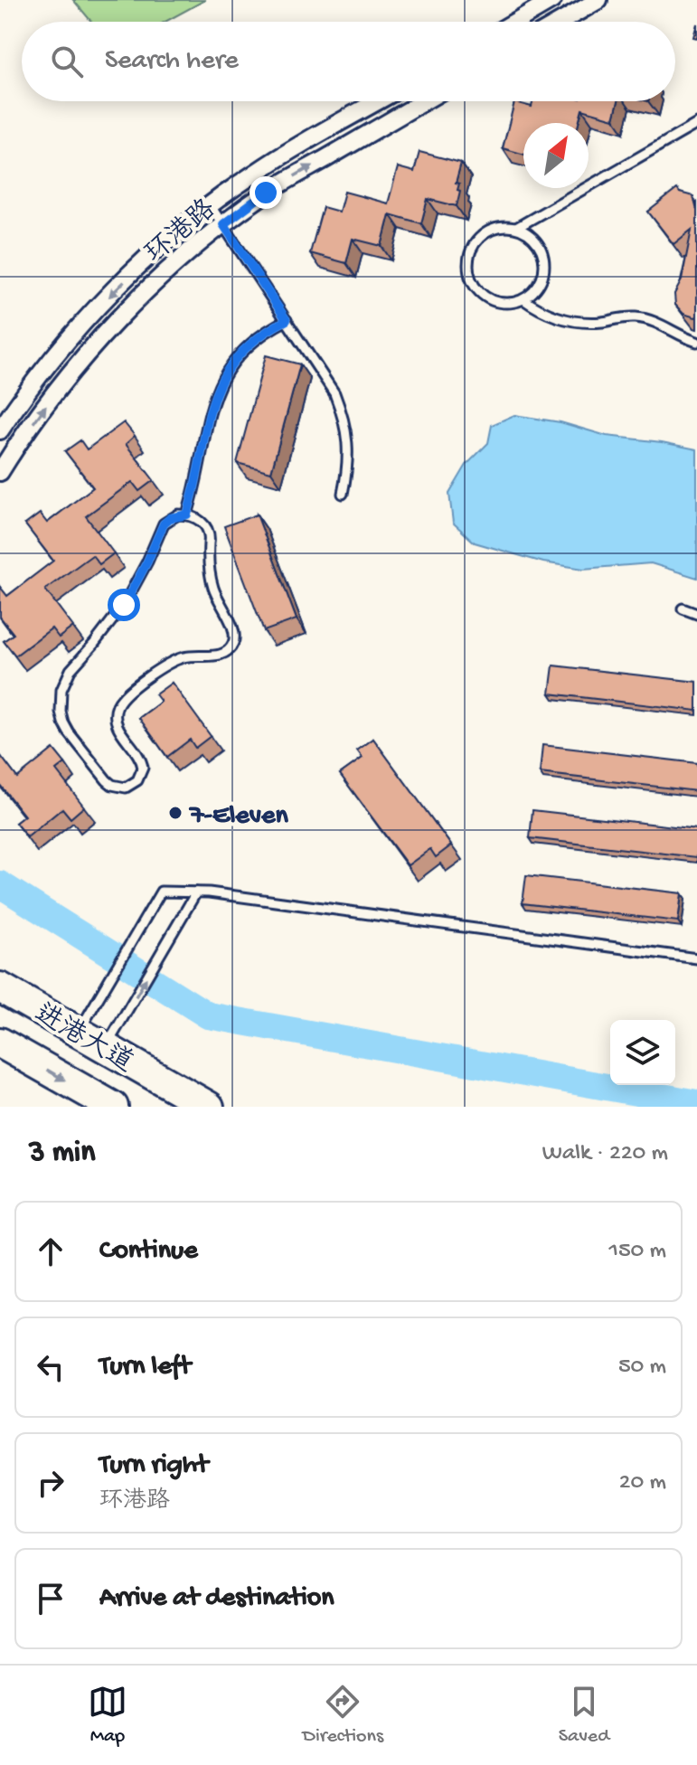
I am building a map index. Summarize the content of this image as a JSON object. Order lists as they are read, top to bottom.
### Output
{
  "streets": {
    "highway": ["进港大道"],
    "street": ["环港路"]
  },
  "places": ["7-Eleven"],
  "north": "top right",
  "page": {
    "search": "Search here",
    "heading": ["3 min", "Walk · 220 m"],
    "list": [
      ["Continue", "150 m"],
      ["Turn left", "50 m"],
      ["Turn right", "环港路", "20 m"],
      "Arrive at destination"
    ],
    "nav": ["Map", "Directions", "Saved"]
  }
}
